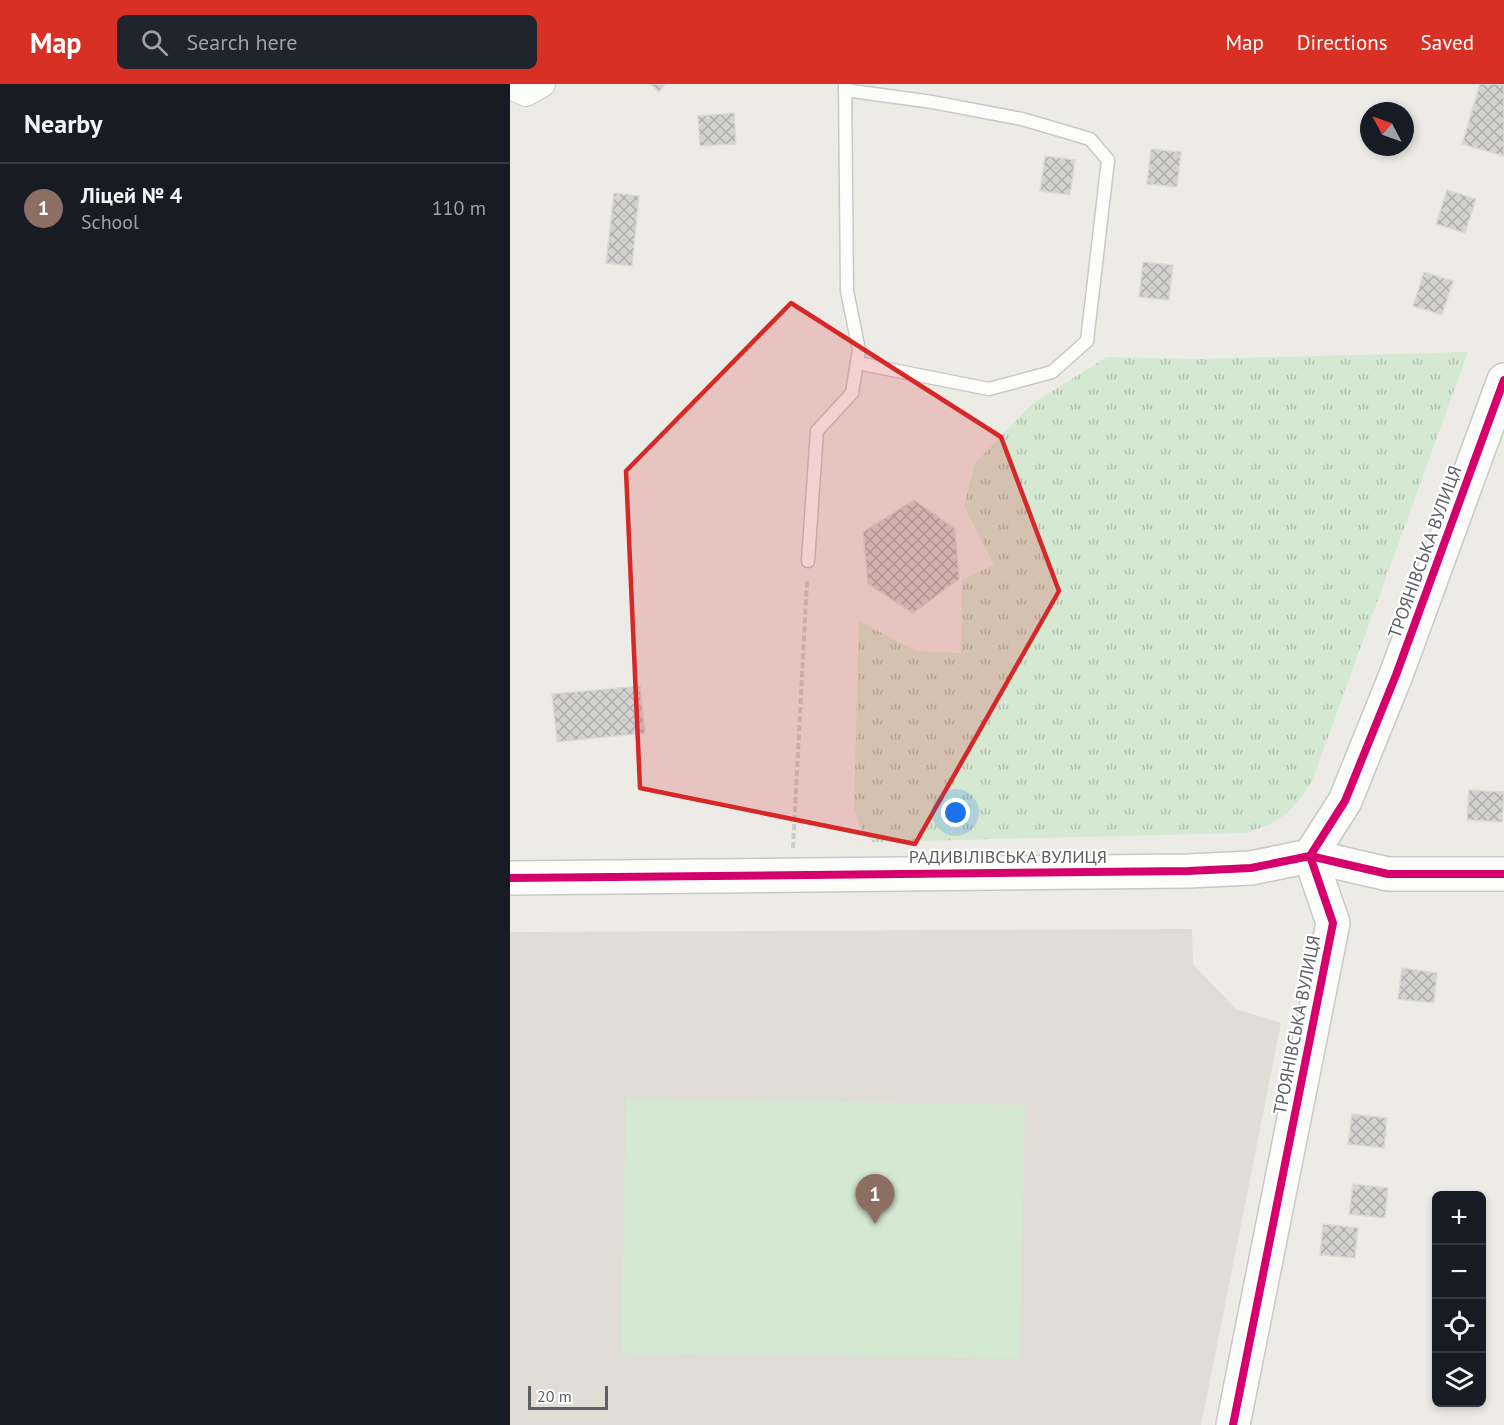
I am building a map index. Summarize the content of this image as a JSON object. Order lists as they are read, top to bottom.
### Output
{
  "streets": {
    "street": ["ТРОЯНІВСЬКА ВУЛИЦЯ", "РАДИВІЛІВСЬКА ВУЛИЦЯ"]
  },
  "crossings": [
    ["ТРОЯНІВСЬКА ВУЛИЦЯ", "РАДИВІЛІВСЬКА ВУЛИЦЯ"]
  ],
  "scale_bar": "20 m",
  "north": "top left",
  "page": {
    "header": "Map",
    "search": "Search here",
    "nav": ["Map", "Directions", "Saved"],
    "heading": "Nearby",
    "list": [
      {
        "mark": "1",
        "name": "Ліцей № 4",
        "note": "School",
        "value": "110 m"
      }
    ],
    "pins": "1",
    "map_buttons": ["+", "−"],
    "scale": "20 m"
  }
}
